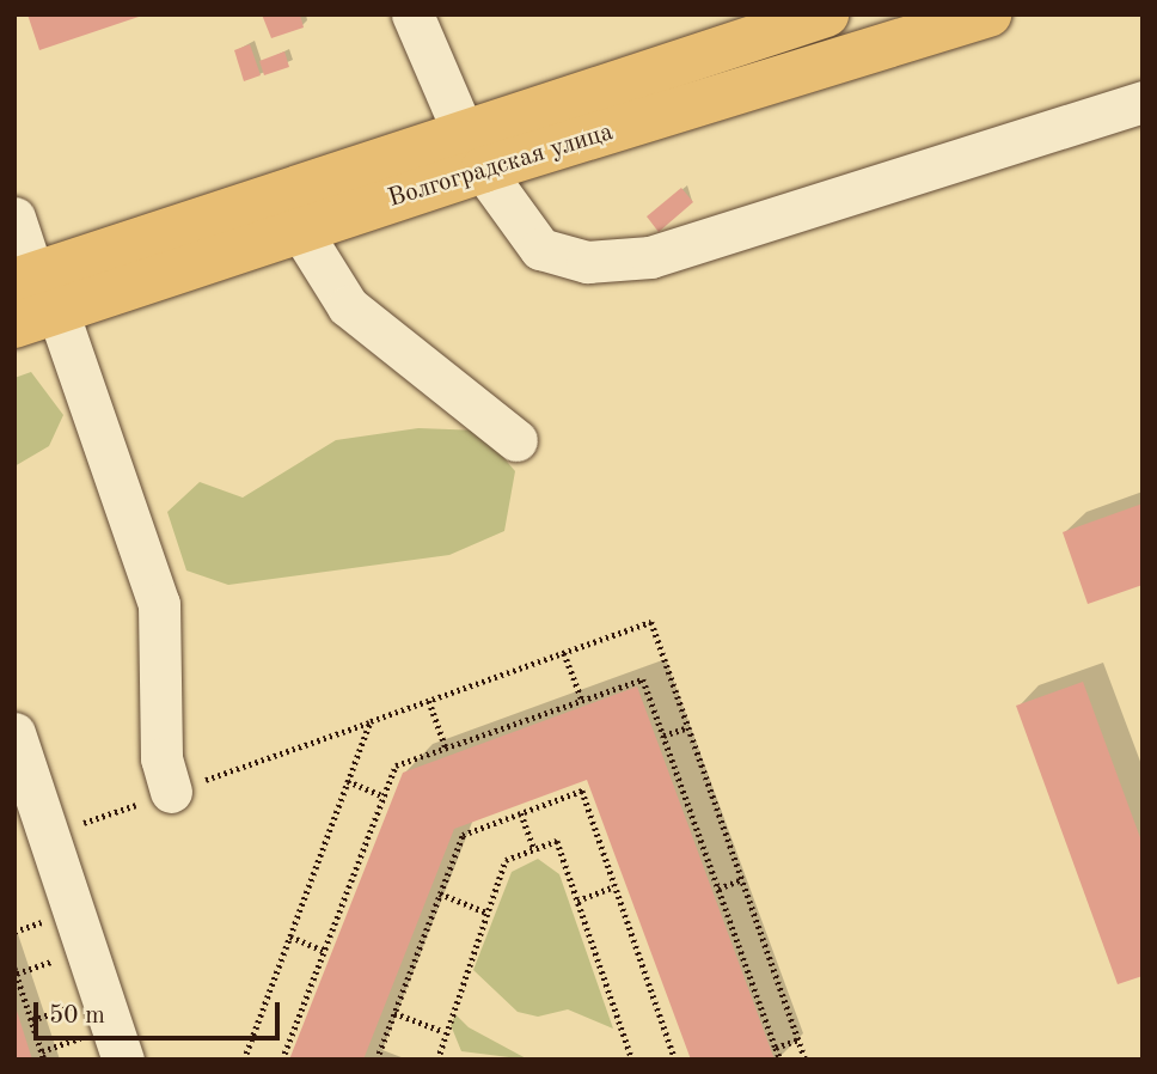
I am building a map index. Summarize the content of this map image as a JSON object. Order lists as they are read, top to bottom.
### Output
{
  "streets": {
    "main road": ["Волгоградская улица"]
  },
  "scale_bar": "50 m"
}
